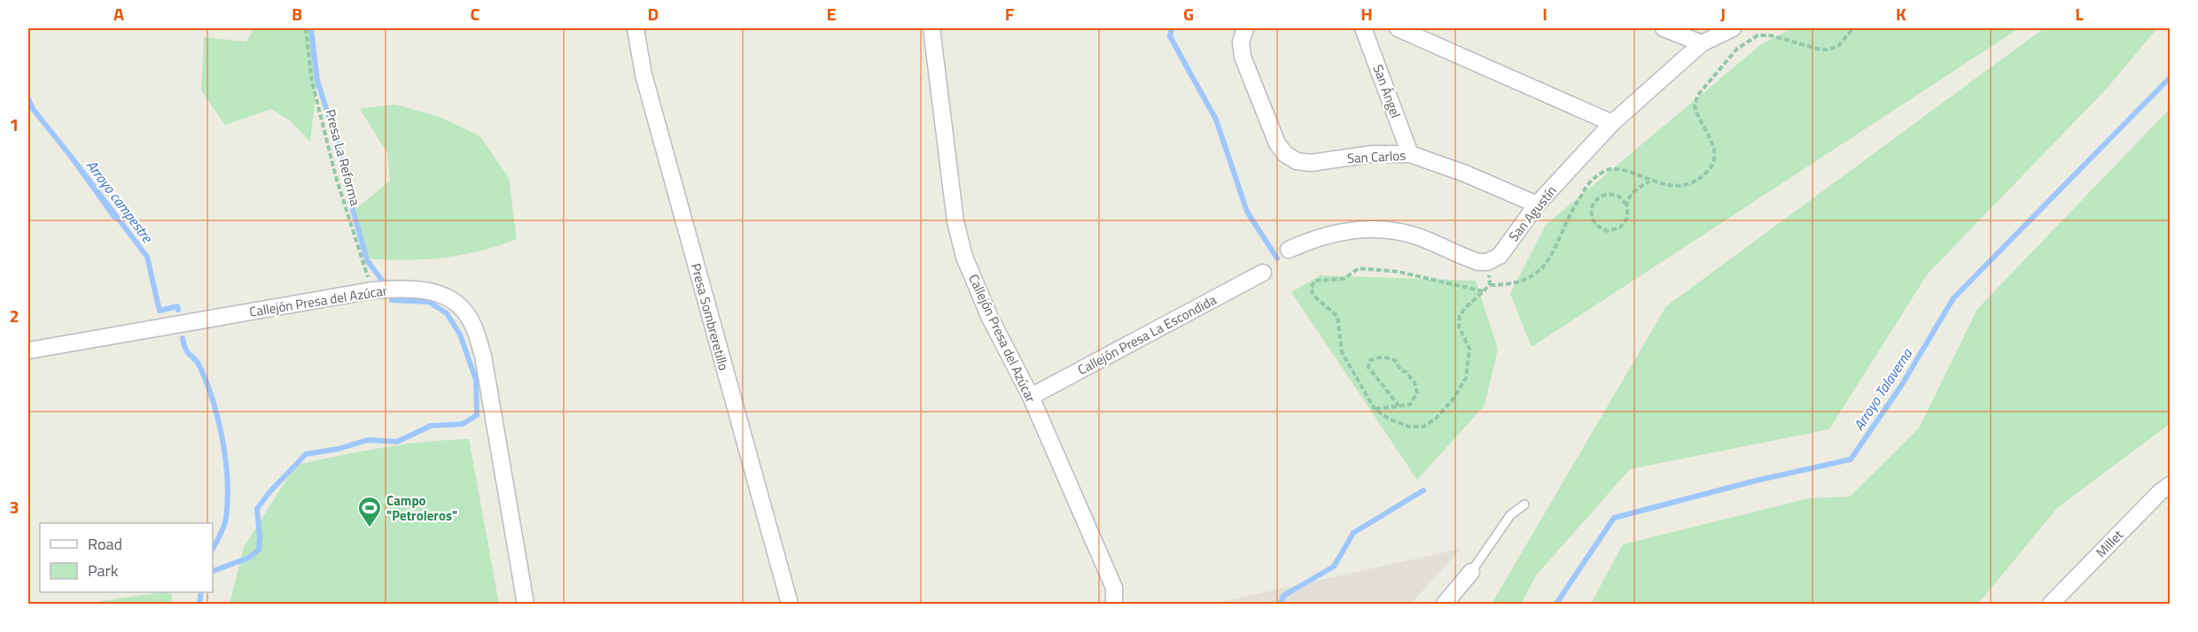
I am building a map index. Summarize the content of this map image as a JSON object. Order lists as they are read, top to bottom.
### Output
{
  "streets": {
    "street": [
      "San Ángel",
      "San Carlos",
      "San Agustín",
      "Callejón Presa del Azúcar",
      "Presa Sombreretillo",
      "Callejón Presa La Escondida",
      "Millet"
    ],
    "path": ["Presa La Reforma"]
  },
  "crossings": [
    ["San Ángel", "San Carlos"],
    ["San Carlos", "San Agustín"],
    ["Presa La Reforma", "Callejón Presa del Azúcar"],
    ["Callejón Presa del Azúcar", "Callejón Presa La Escondida"]
  ],
  "water": ["Arroyo campestre", "Arroyo Talaverna"],
  "places": {
    "sports": ["Campo \"Petroleros\""]
  },
  "legend": ["Road", "Park"],
  "grid": {
    "columns": [
      "A",
      "B",
      "C",
      "D",
      "E",
      "F",
      "G",
      "H",
      "I",
      "J",
      "K",
      "L"
    ],
    "rows": ["1", "2", "3"]
  }
}
